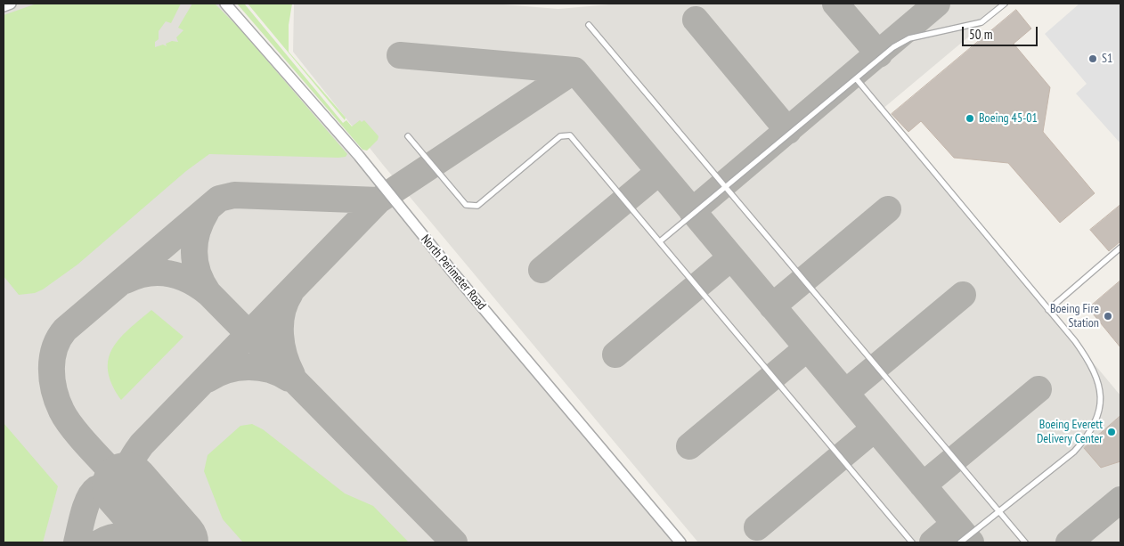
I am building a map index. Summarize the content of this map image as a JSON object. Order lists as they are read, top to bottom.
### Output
{
  "streets": {
    "street": ["North Perimeter Road"]
  },
  "places": [
    "S1",
    "Boeing 45-01",
    "Boeing Fire Station",
    "Boeing Everett Delivery Center"
  ],
  "scale_bar": "50 m"
}
